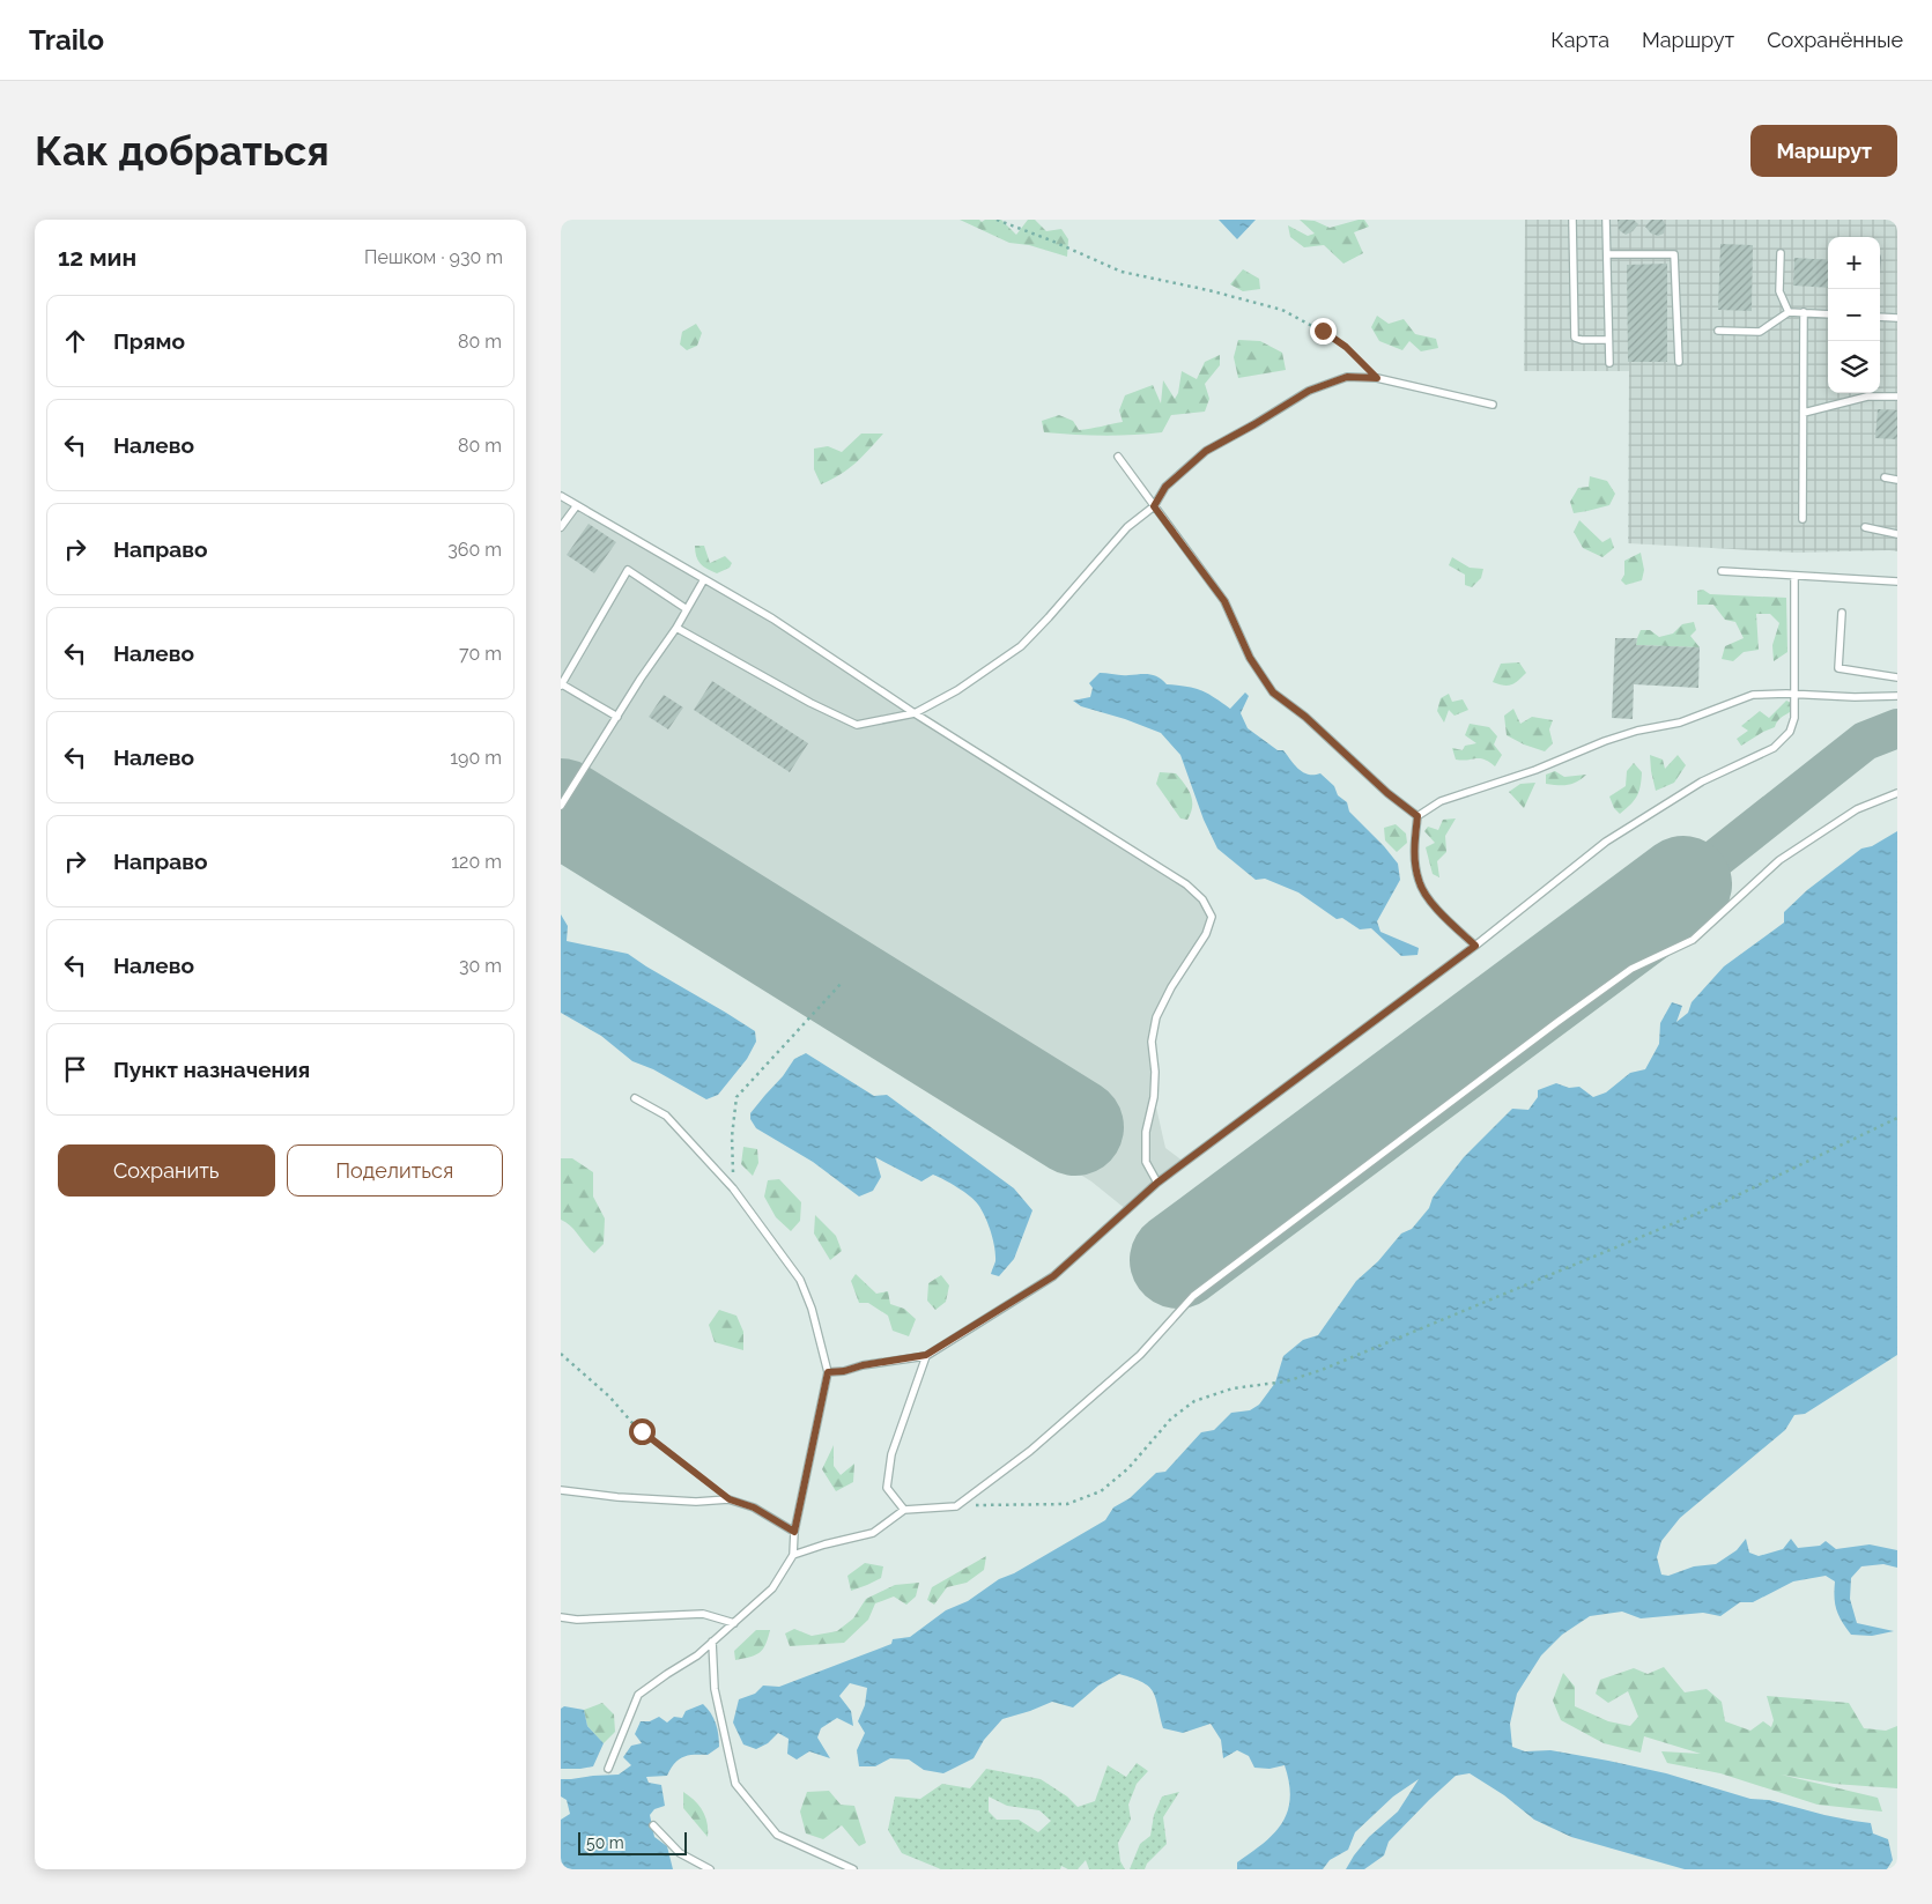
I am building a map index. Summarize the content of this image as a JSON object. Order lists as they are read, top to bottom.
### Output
{
  "scale_bar": "50 m",
  "page": {
    "header": "Trailo",
    "nav": ["Карта", "Маршрут", "Сохранённые"],
    "buttons": [
      "Маршрут",
      ["Сохранить", "Поделиться"]
    ],
    "title": "Как добраться",
    "heading": ["12 мин", "Пешком · 930 m"],
    "map_buttons": ["+", "−"],
    "list": [
      ["Прямо", "80 m"],
      ["Налево", "80 m"],
      ["Направо", "360 m"],
      ["Налево", "70 m"],
      ["Налево", "190 m"],
      ["Направо", "120 m"],
      ["Налево", "30 m"],
      "Пункт назначения"
    ],
    "scale": "50 m"
  }
}
